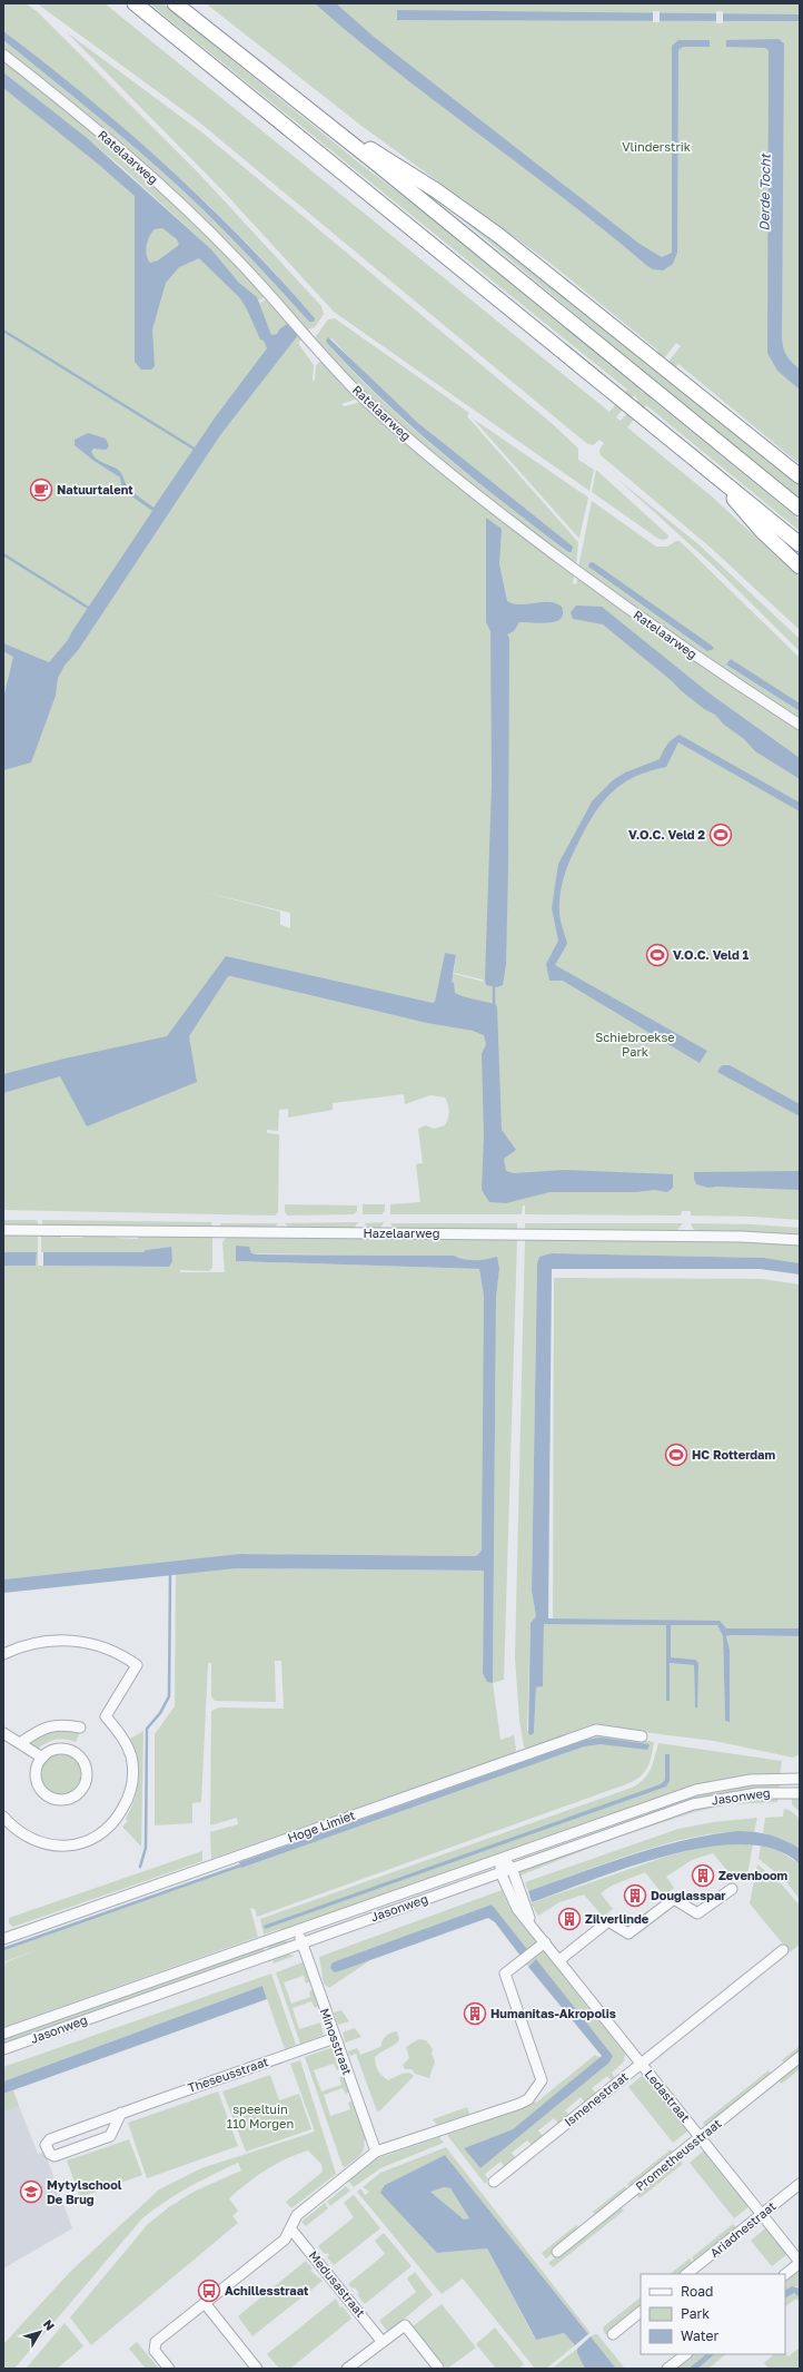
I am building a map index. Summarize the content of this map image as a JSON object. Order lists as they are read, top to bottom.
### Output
{
  "streets": {
    "street": [
      "Ratelaarweg",
      "Hazelaarweg",
      "Jasonweg",
      "Hoge Limiet",
      "Minosstraat",
      "Theseusstraat",
      "Ledastraat",
      "Ismenestraat",
      "Prometheusstraat",
      "Ariadnestraat",
      "Medusastraat"
    ]
  },
  "crossings": [
    ["Jasonweg", "Minosstraat"],
    ["Jasonweg", "Ledastraat"],
    ["Minosstraat", "Theseusstraat"],
    ["Ledastraat", "Ismenestraat"],
    ["Ledastraat", "Prometheusstraat"],
    ["Ledastraat", "Ariadnestraat"]
  ],
  "water": ["Derde Tocht"],
  "parks": ["Vlinderstrik", "Schiebroekse Park", "speeltuin 110 Morgen"],
  "places": {
    "cafe": ["Natuurtalent"],
    "sports": ["V.O.C. Veld 2", "V.O.C. Veld 1", "HC Rotterdam"],
    "building": [
      "Zevenboom",
      "Douglasspar",
      "Zilverlinde",
      "Humanitas-Akropolis"
    ],
    "school or university": ["Mytylschool De Brug"],
    "bus stop": ["Achillesstraat"]
  },
  "legend": ["Road", "Park", "Water"],
  "north": "top right"
}
